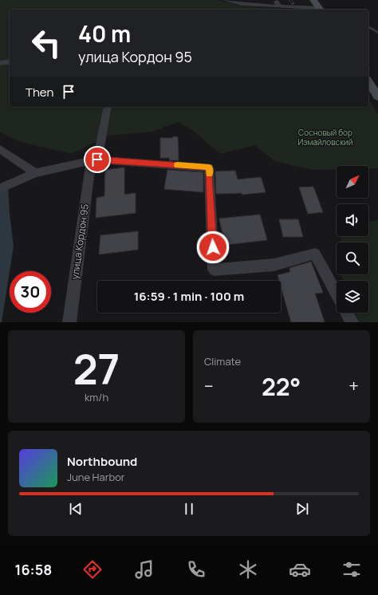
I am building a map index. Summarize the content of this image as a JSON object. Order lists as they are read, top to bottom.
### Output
{
  "streets": {
    "street": ["улица Кордон 95"]
  },
  "parks": ["Сосновый бор Измайловский"],
  "north": "top right",
  "page": {
    "turn": ["40 m", "улица Кордон 95"],
    "then": "Then",
    "limit": "30",
    "trip": "16:59 · 1 min · 100 m",
    "tile": [
      ["27", "km/h"],
      "Climate"
    ],
    "heat": ["−", "22°", "+"],
    "song": ["Northbound", "June Harbor"],
    "tabs": "16:58"
  }
}
